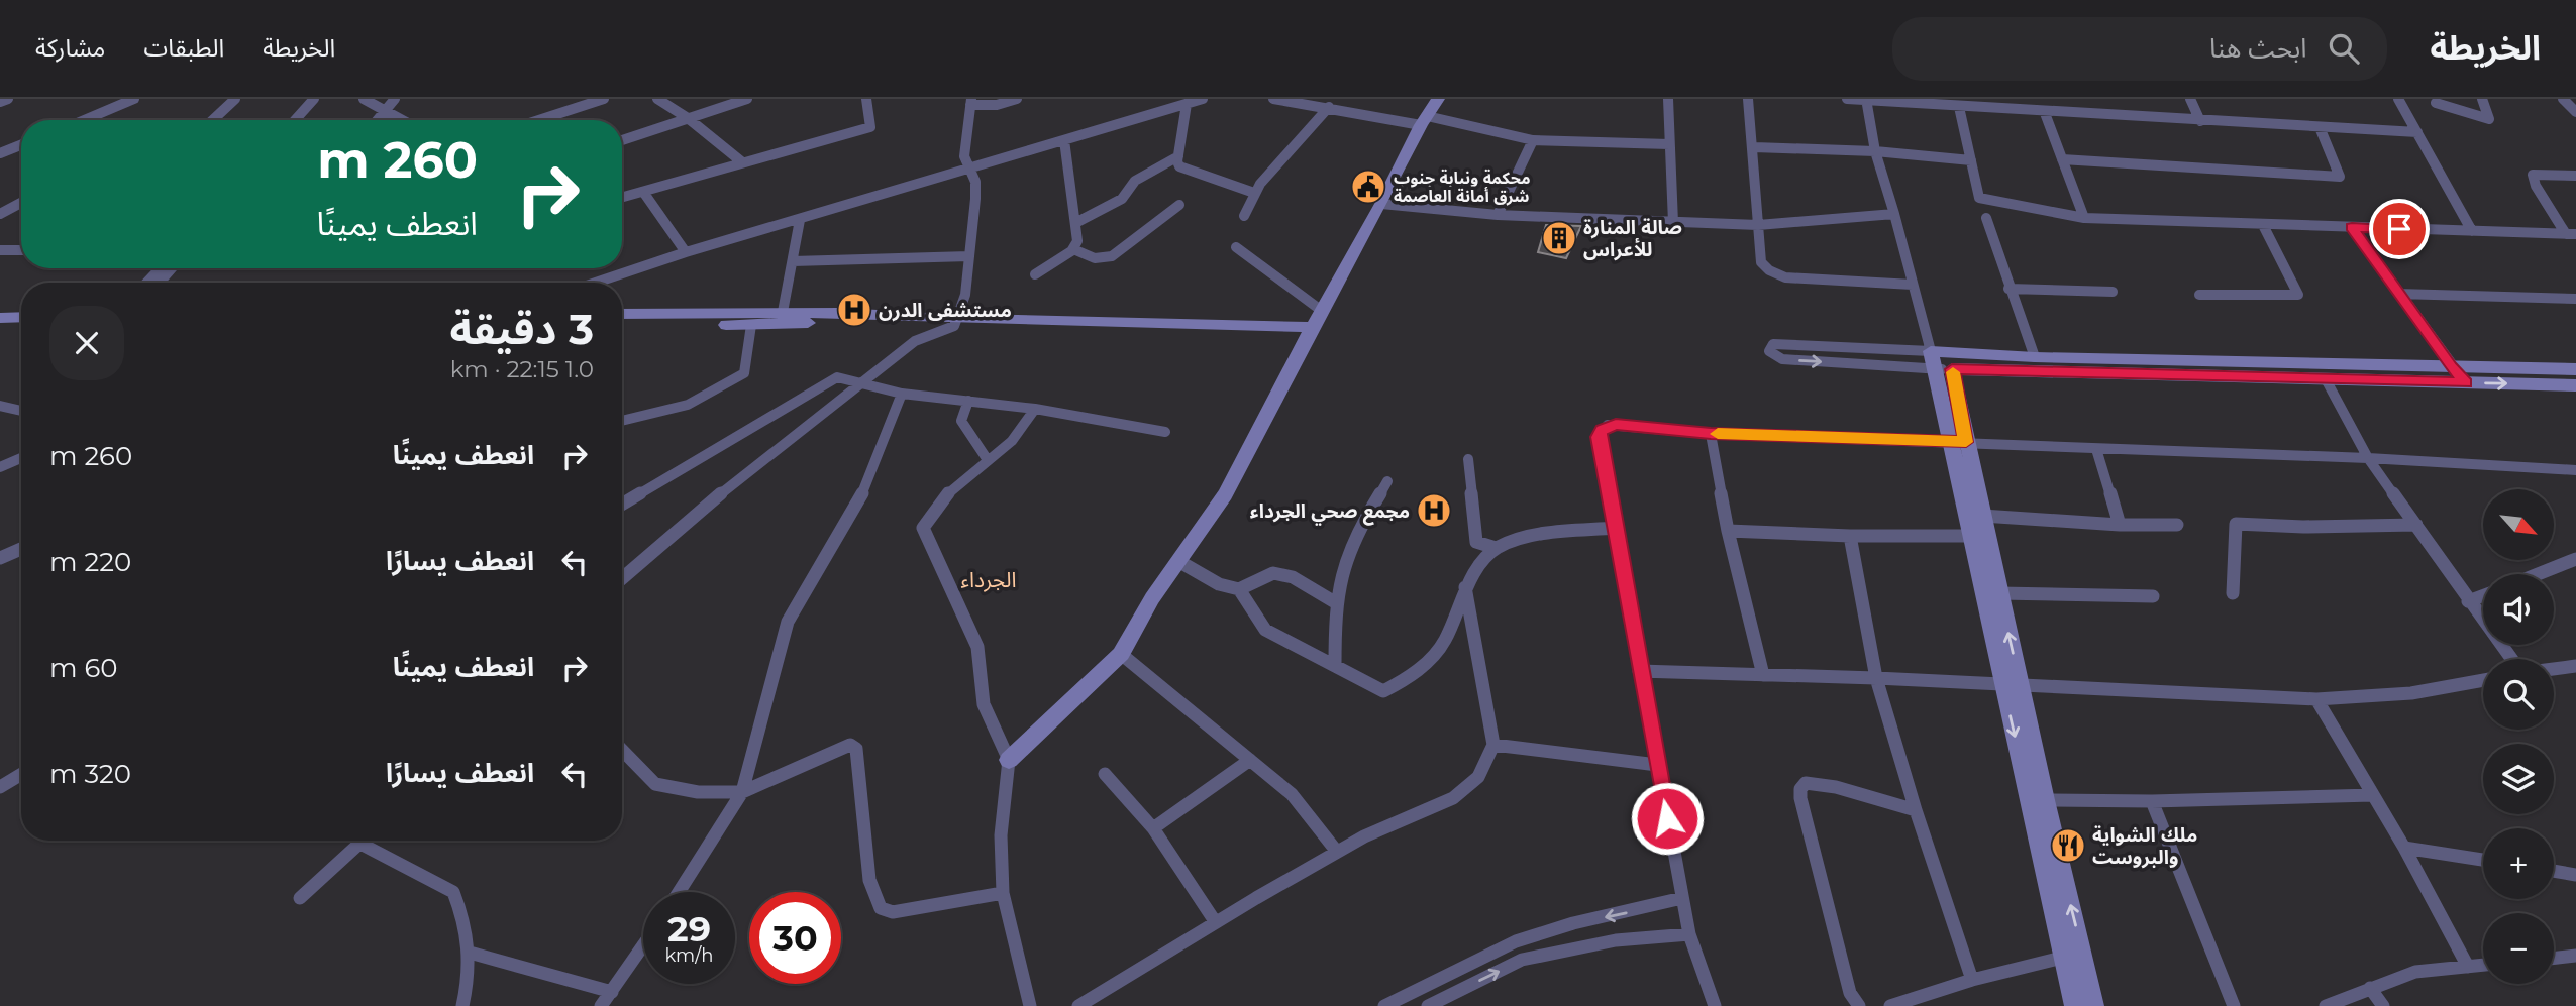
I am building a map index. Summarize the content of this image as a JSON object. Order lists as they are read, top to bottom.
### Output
{
  "districts": ["الجرداء"],
  "places": {
    "public building": ["محكمة ونيابة جنوب شرق أمانة العاصمة"],
    "building": ["صالة المنارة للأعراس"],
    "hospital": ["مستشفى الدرن", "مجمع صحي الجرداء"],
    "restaurant": ["ملك الشواية والبروست"]
  },
  "north": "bottom right",
  "page": {
    "header": "الخريطة",
    "search": "ابحث هنا",
    "nav": ["الخريطة", "الطبقات", "مشاركة"],
    "turn": ["260 m", "انعطف يمينًا"],
    "heading": ["3 دقيقة", "1.0 km · 22:15"],
    "list": [
      {
        "name": "انعطف يمينًا",
        "value": "260 m"
      },
      {
        "name": "انعطف يسارًا",
        "value": "220 m"
      },
      {
        "name": "انعطف يمينًا",
        "value": "60 m"
      },
      {
        "name": "انعطف يسارًا",
        "value": "320 m"
      }
    ],
    "map_buttons": ["+", "−"],
    "speed": "29 km/h",
    "limit": "30"
  }
}
